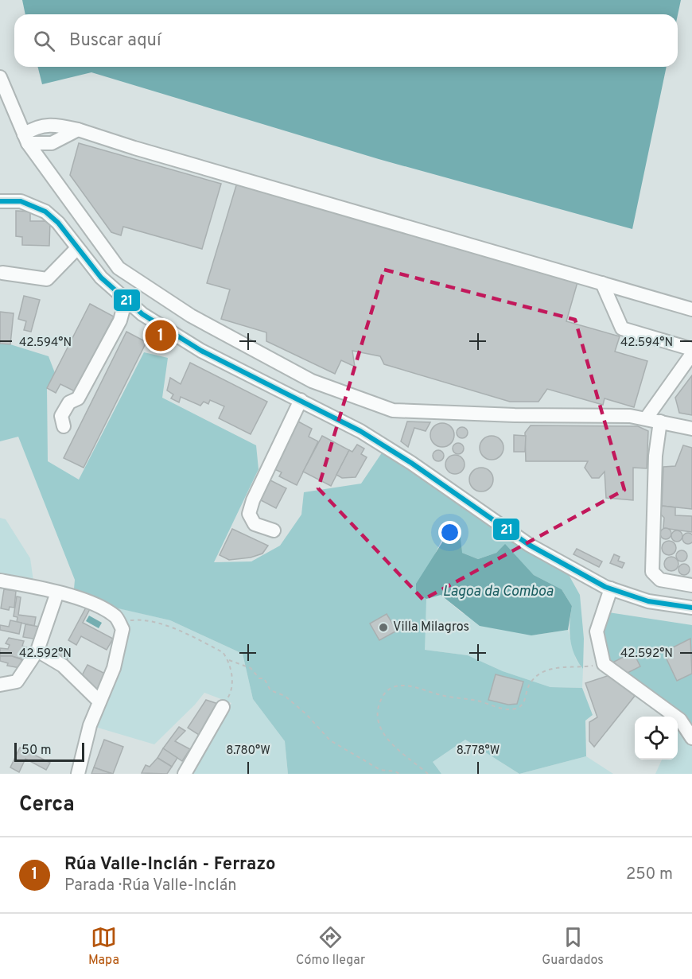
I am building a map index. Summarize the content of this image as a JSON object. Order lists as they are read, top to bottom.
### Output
{
  "water": ["Lagoa da Comboa"],
  "places": ["Villa Milagros"],
  "lines": ["transit line 21"],
  "scale_bar": "50 m",
  "page": {
    "search": "Buscar aquí",
    "pins": "1",
    "scale": "50 m",
    "heading": "Cerca",
    "list": [
      {
        "mark": "1",
        "name": "Rúa Valle-Inclán - Ferrazo",
        "note": "Parada · Rúa Valle-Inclán",
        "value": "250 m"
      }
    ],
    "nav": ["Mapa", "Cómo llegar", "Guardados"]
  },
  "coordinates": [
    "42.594°N",
    "42.592°N",
    "8.780°W",
    "8.778°W"
  ]
}
